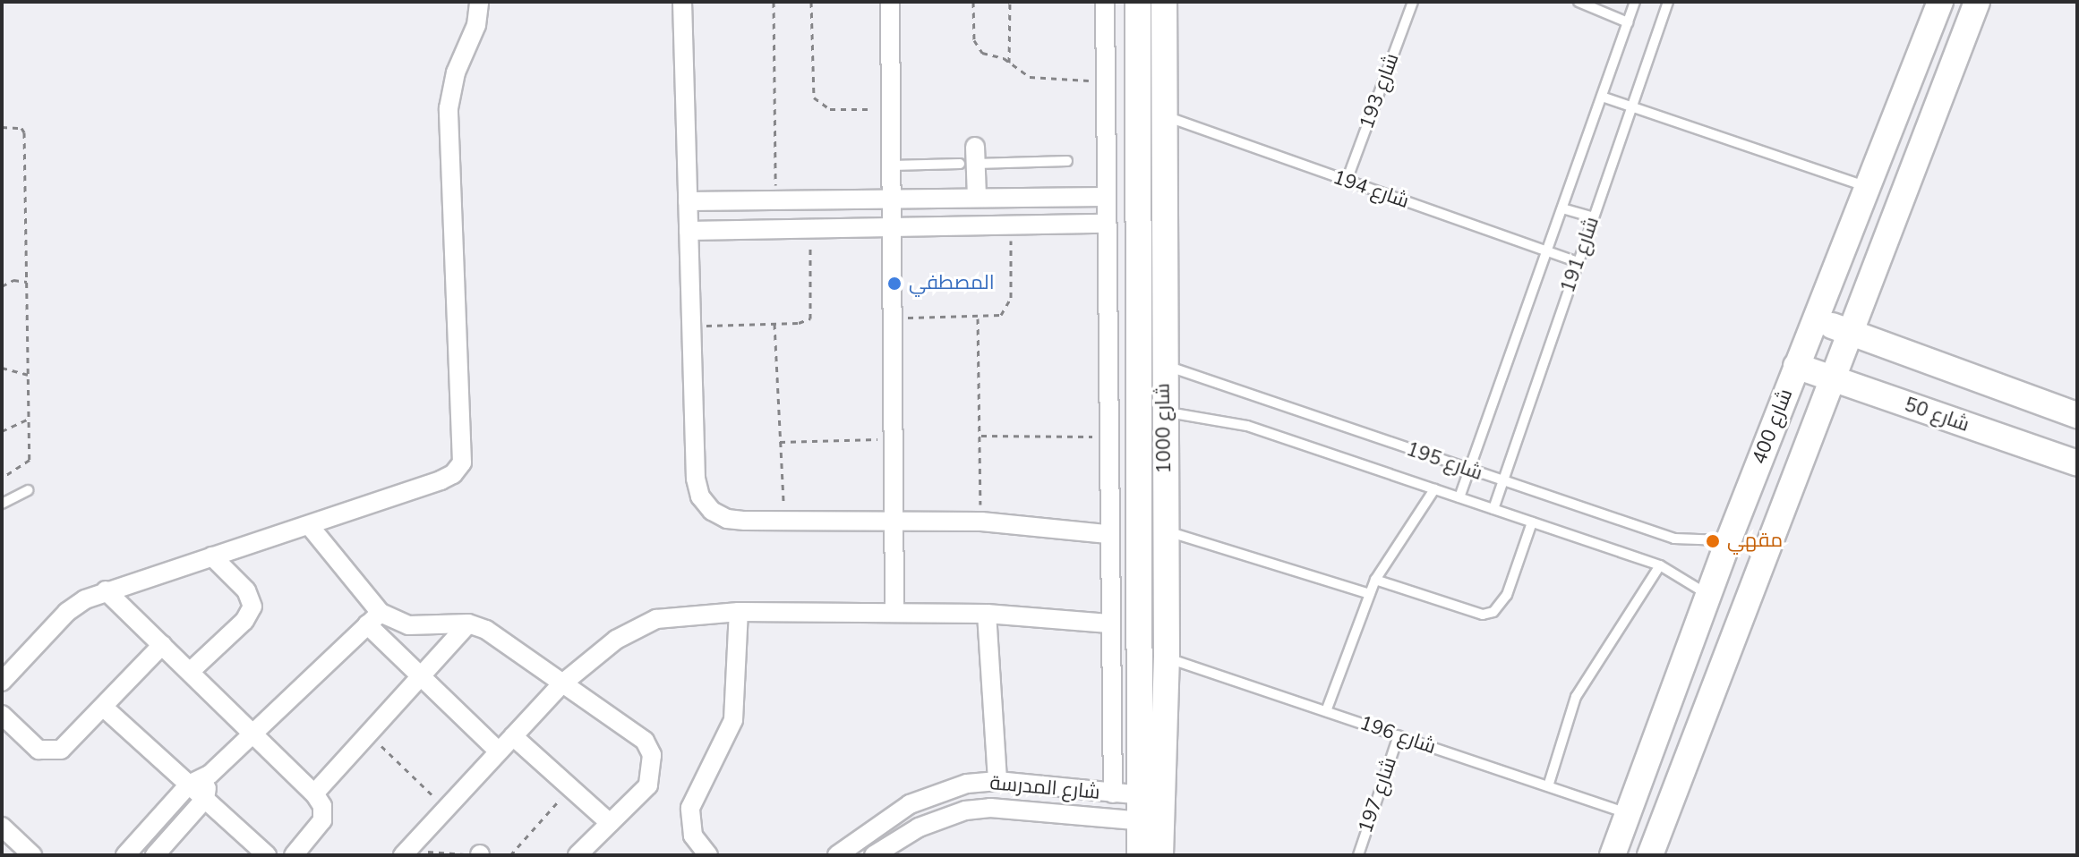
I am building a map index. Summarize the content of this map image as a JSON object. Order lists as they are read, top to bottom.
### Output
{
  "streets": {
    "street": [
      "شارع 50",
      "شارع 400",
      "شارع 1000",
      "شارع المدرسة"
    ],
    "lane": [
      "شارع 193",
      "شارع 194",
      "شارع 191",
      "شارع 195",
      "شارع 196",
      "شارع 197"
    ]
  },
  "crossings": [
    ["شارع 193", "شارع 194"],
    ["شارع 194", "شارع 191"],
    ["شارع 194", "شارع 1000"],
    ["شارع 191", "شارع 195"],
    ["شارع 50", "شارع 400"],
    ["شارع 400", "شارع 195"],
    ["شارع 400", "شارع 196"],
    ["شارع 1000", "شارع 195"],
    ["شارع 1000", "شارع 196"],
    ["شارع 1000", "شارع المدرسة"],
    ["شارع 196", "شارع 197"]
  ],
  "places": ["المصطفي", "مقهي"]
}
